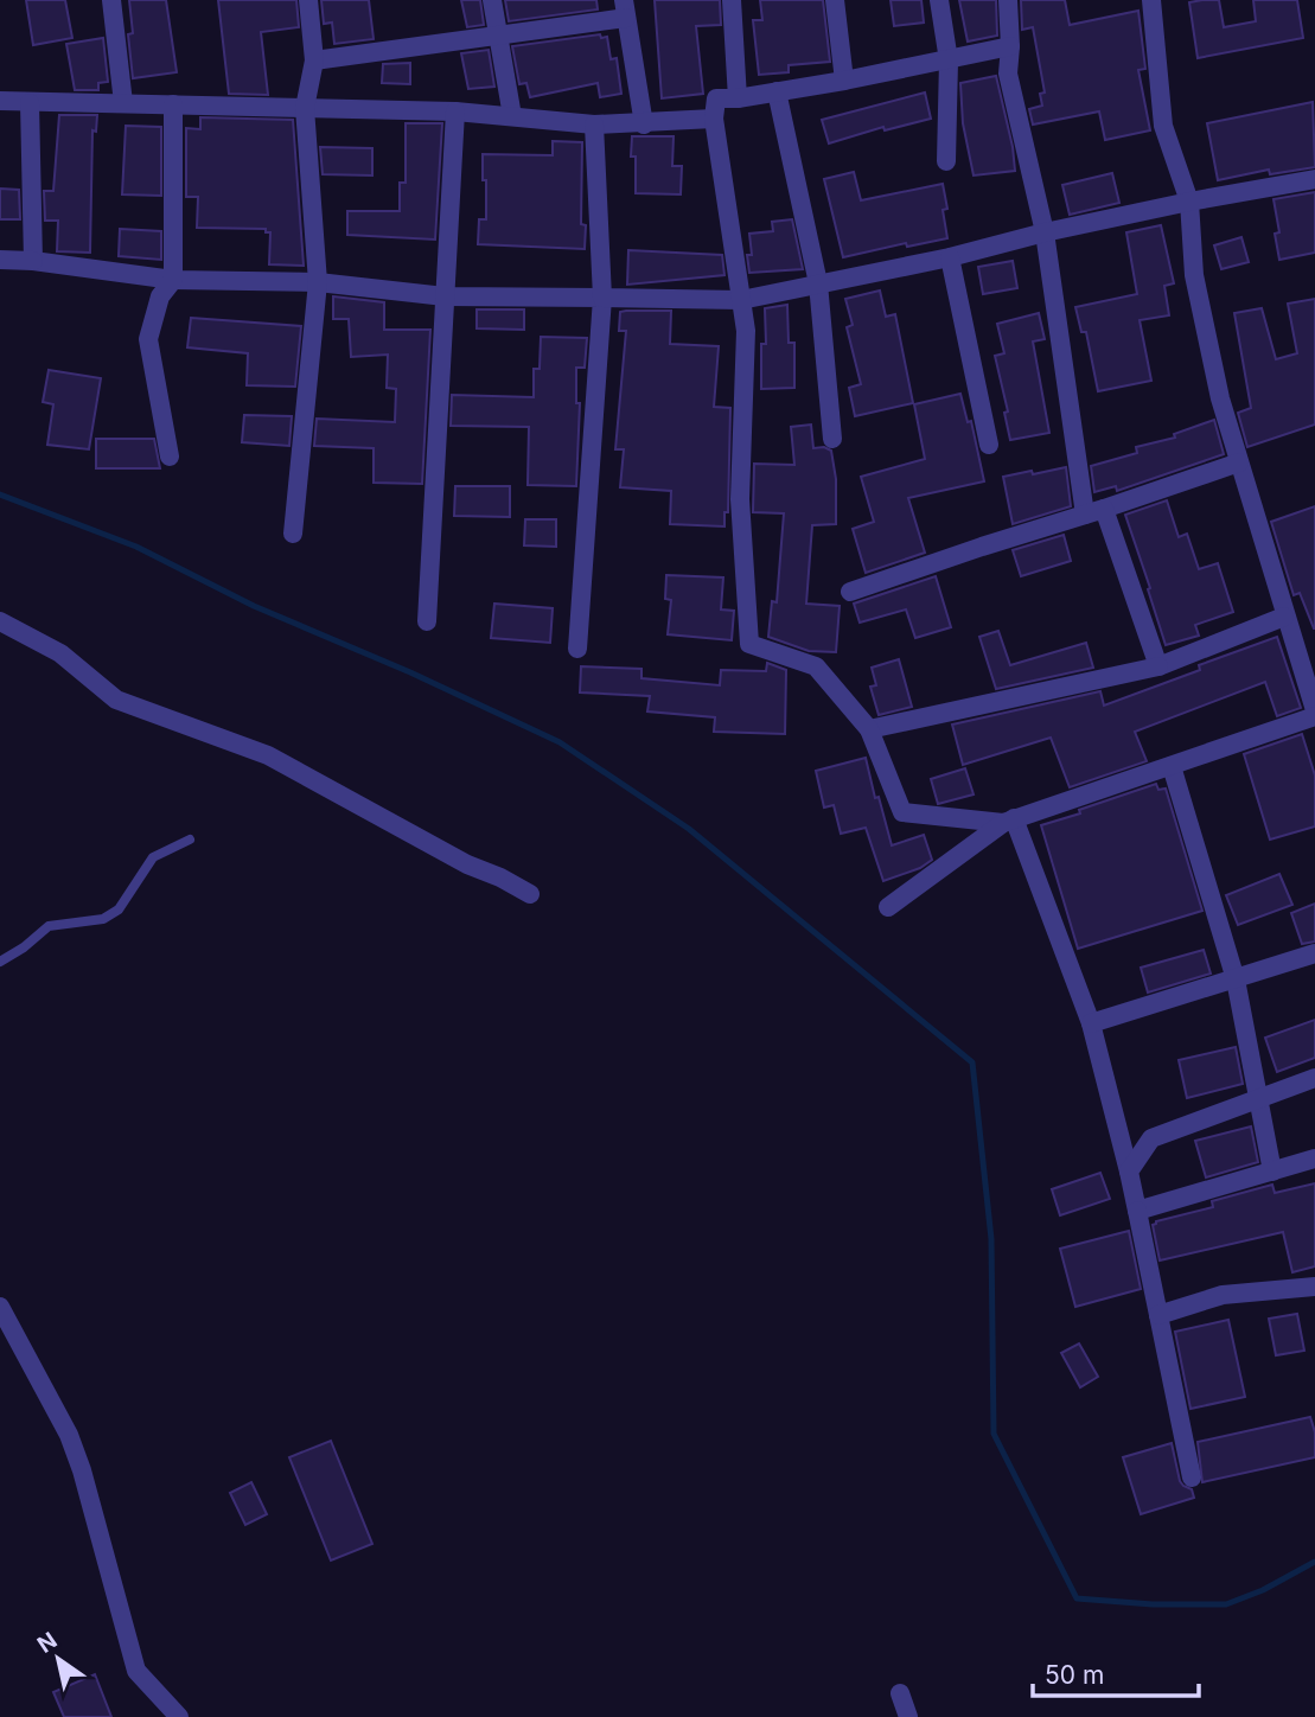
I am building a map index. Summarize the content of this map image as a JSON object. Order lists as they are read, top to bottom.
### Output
{
  "scale_bar": "50 m",
  "north": "top left"
}
